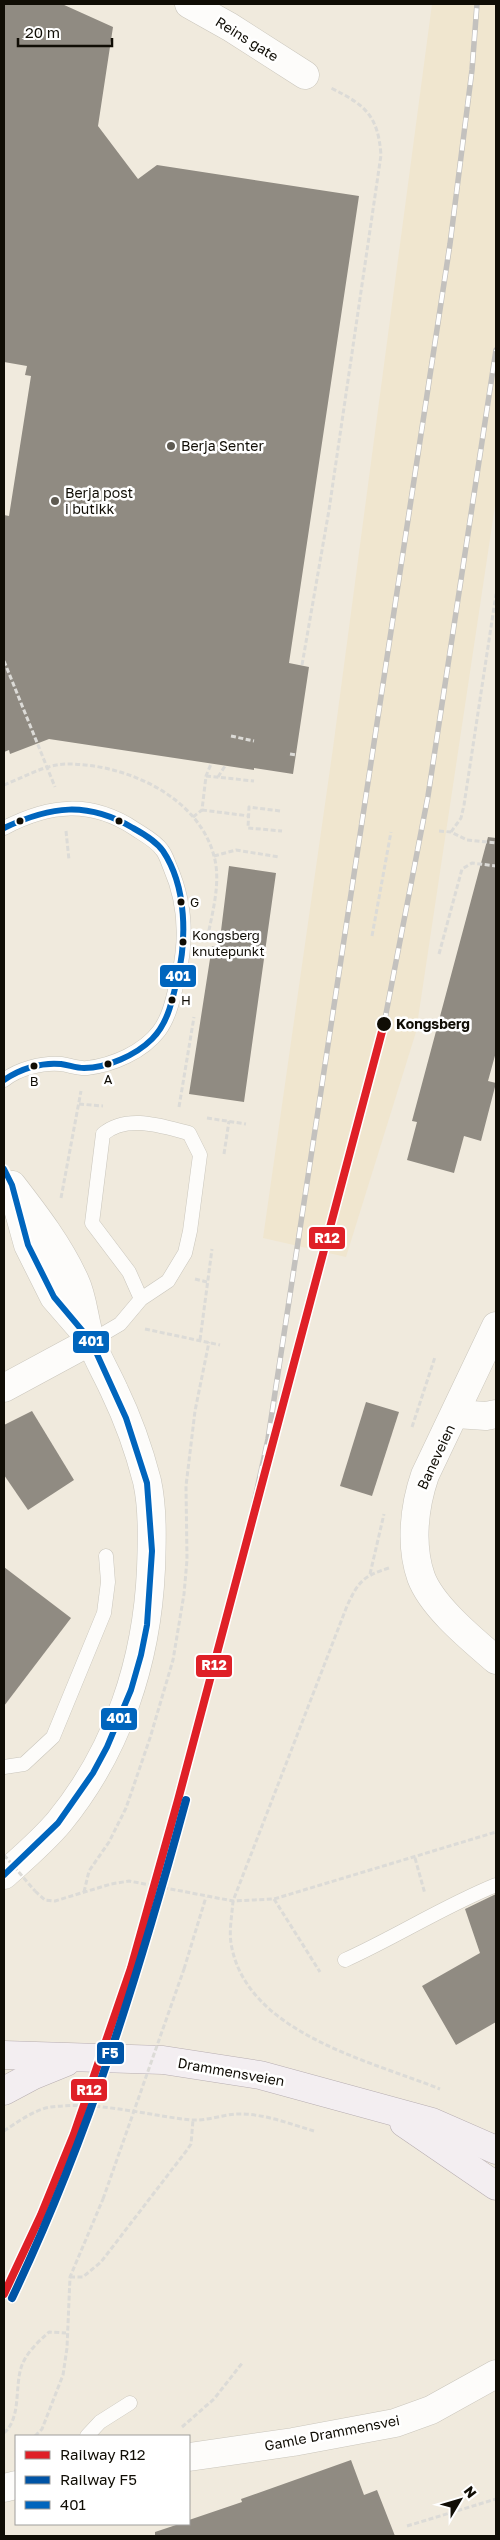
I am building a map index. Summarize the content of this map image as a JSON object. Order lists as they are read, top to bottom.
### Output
{
  "streets": {
    "main road": [
      "Reins gate",
      "Baneveien",
      "Drammensveien",
      "Gamle Drammensvei"
    ]
  },
  "places": [
    "Berja Senter",
    "Berja post i butikk",
    "G",
    "Kongsberg knutepunkt",
    "H",
    "Kongsberg",
    "A",
    "B"
  ],
  "lines": ["transit line 401", "rail line R12", "rail line F5"],
  "legend": ["Railway R12", "Railway F5", "401"],
  "scale_bar": "20 m",
  "north": "top right"
}
